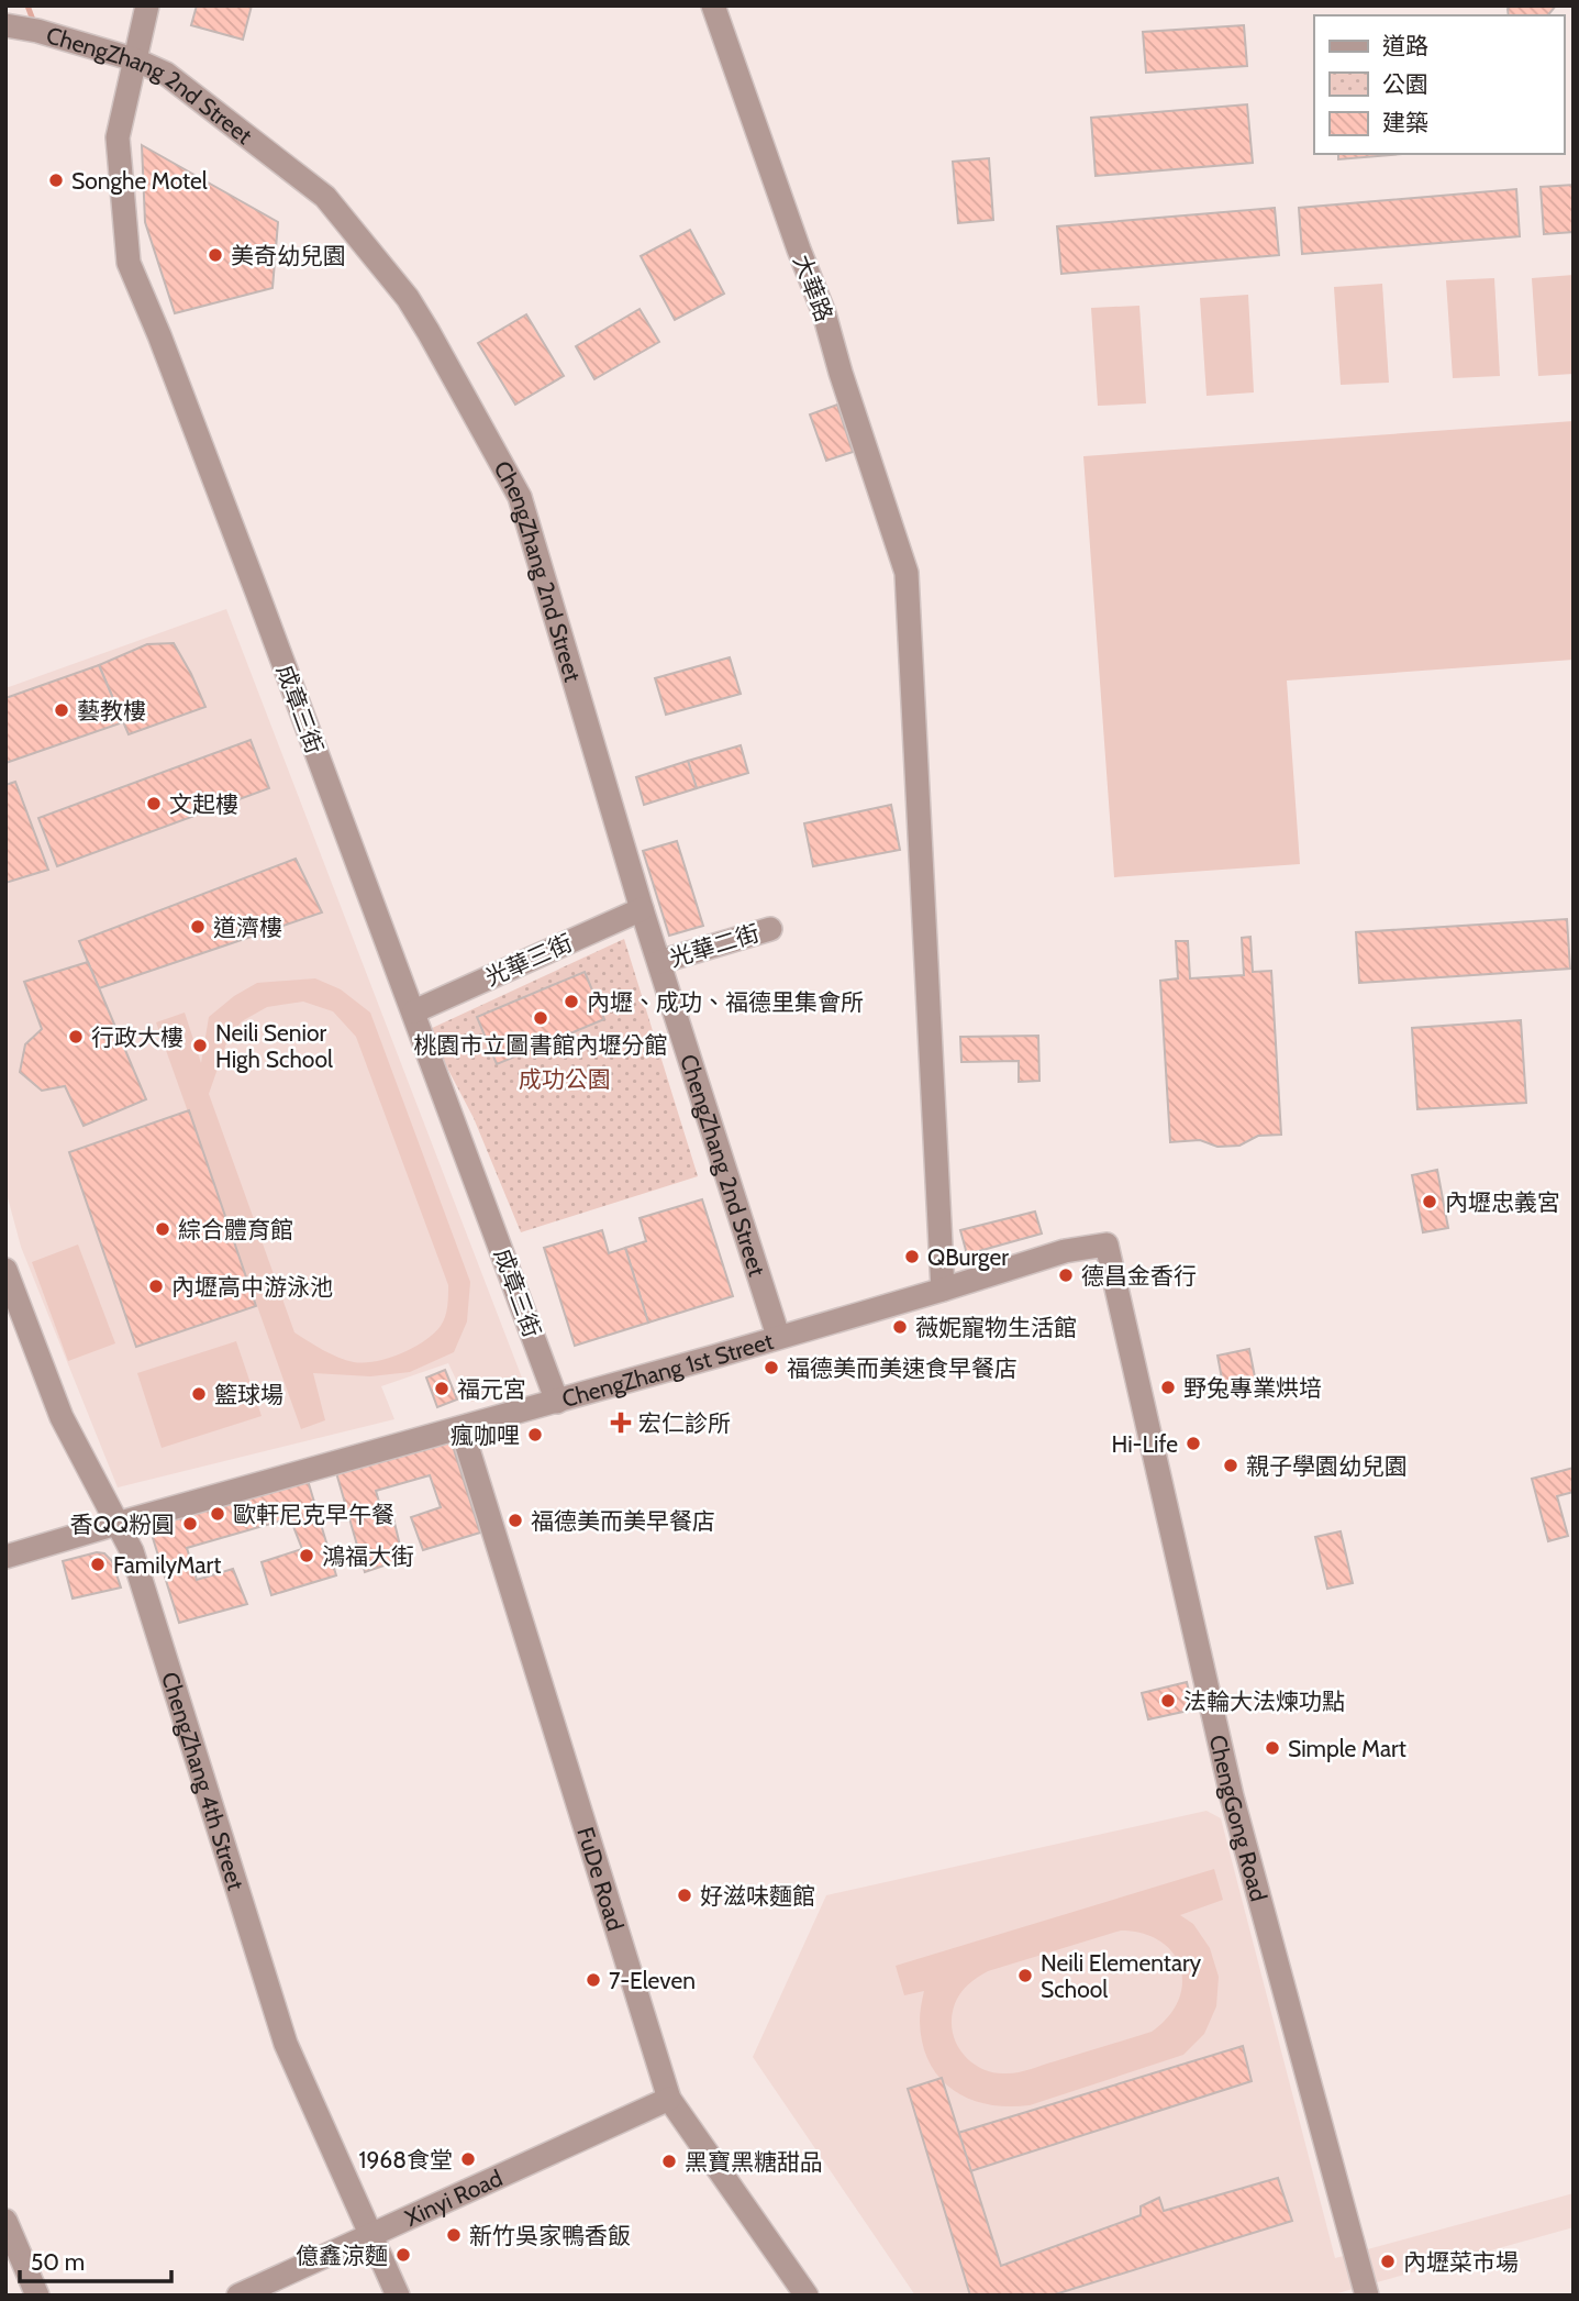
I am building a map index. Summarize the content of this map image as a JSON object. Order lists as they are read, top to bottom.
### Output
{
  "streets": {
    "street": [
      "ChengZhang 2nd Street",
      "大華路",
      "成章三街",
      "光華二街",
      "光華三街",
      "ChengZhang 1st Street",
      "ChengZhang 4th Street",
      "ChengGong Road",
      "FuDe Road",
      "Xinyi Road"
    ]
  },
  "crossings": [
    ["ChengZhang 2nd Street", "成章三街"],
    ["ChengZhang 2nd Street", "光華二街"],
    ["ChengZhang 2nd Street", "光華三街"],
    ["ChengZhang 2nd Street", "ChengZhang 1st Street"],
    ["大華路", "ChengZhang 1st Street"],
    ["成章三街", "光華三街"],
    ["成章三街", "ChengZhang 1st Street"],
    ["ChengZhang 1st Street", "ChengZhang 4th Street"],
    ["ChengZhang 1st Street", "ChengGong Road"],
    ["ChengZhang 1st Street", "FuDe Road"],
    ["ChengZhang 4th Street", "Xinyi Road"],
    ["FuDe Road", "Xinyi Road"]
  ],
  "parks": ["成功公園"],
  "places": {
    "other": [
      "Songhe Motel",
      "美奇幼兒園",
      "藝教樓",
      "文起樓",
      "道濟樓",
      "內壢、成功、福德里集會所",
      "桃園市立圖書館內壢分館",
      "行政大樓",
      "Neili Senior High School",
      "內壢忠義宮",
      "綜合體育館",
      "QBurger",
      "德昌金香行",
      "內壢高中游泳池",
      "薇妮寵物生活館",
      "福德美而美速食早餐店",
      "野兔專業烘培",
      "福元宮",
      "籃球場",
      "瘋咖哩",
      "Hi-Life",
      "親子學園幼兒園",
      "歐軒尼克早午餐",
      "福德美而美早餐店",
      "香QQ粉圓",
      "鴻福大街",
      "FamilyMart",
      "法輪大法煉功點",
      "Simple Mart",
      "好滋味麵館",
      "Neili Elementary School",
      "7-Eleven",
      "1968食堂",
      "黑寶黑糖甜品",
      "新竹吳家鴨香飯",
      "億鑫涼麵",
      "內壢菜市場"
    ],
    "health": ["宏仁診所"]
  },
  "legend": ["道路", "公園", "建築"],
  "scale_bar": "50 m"
}
